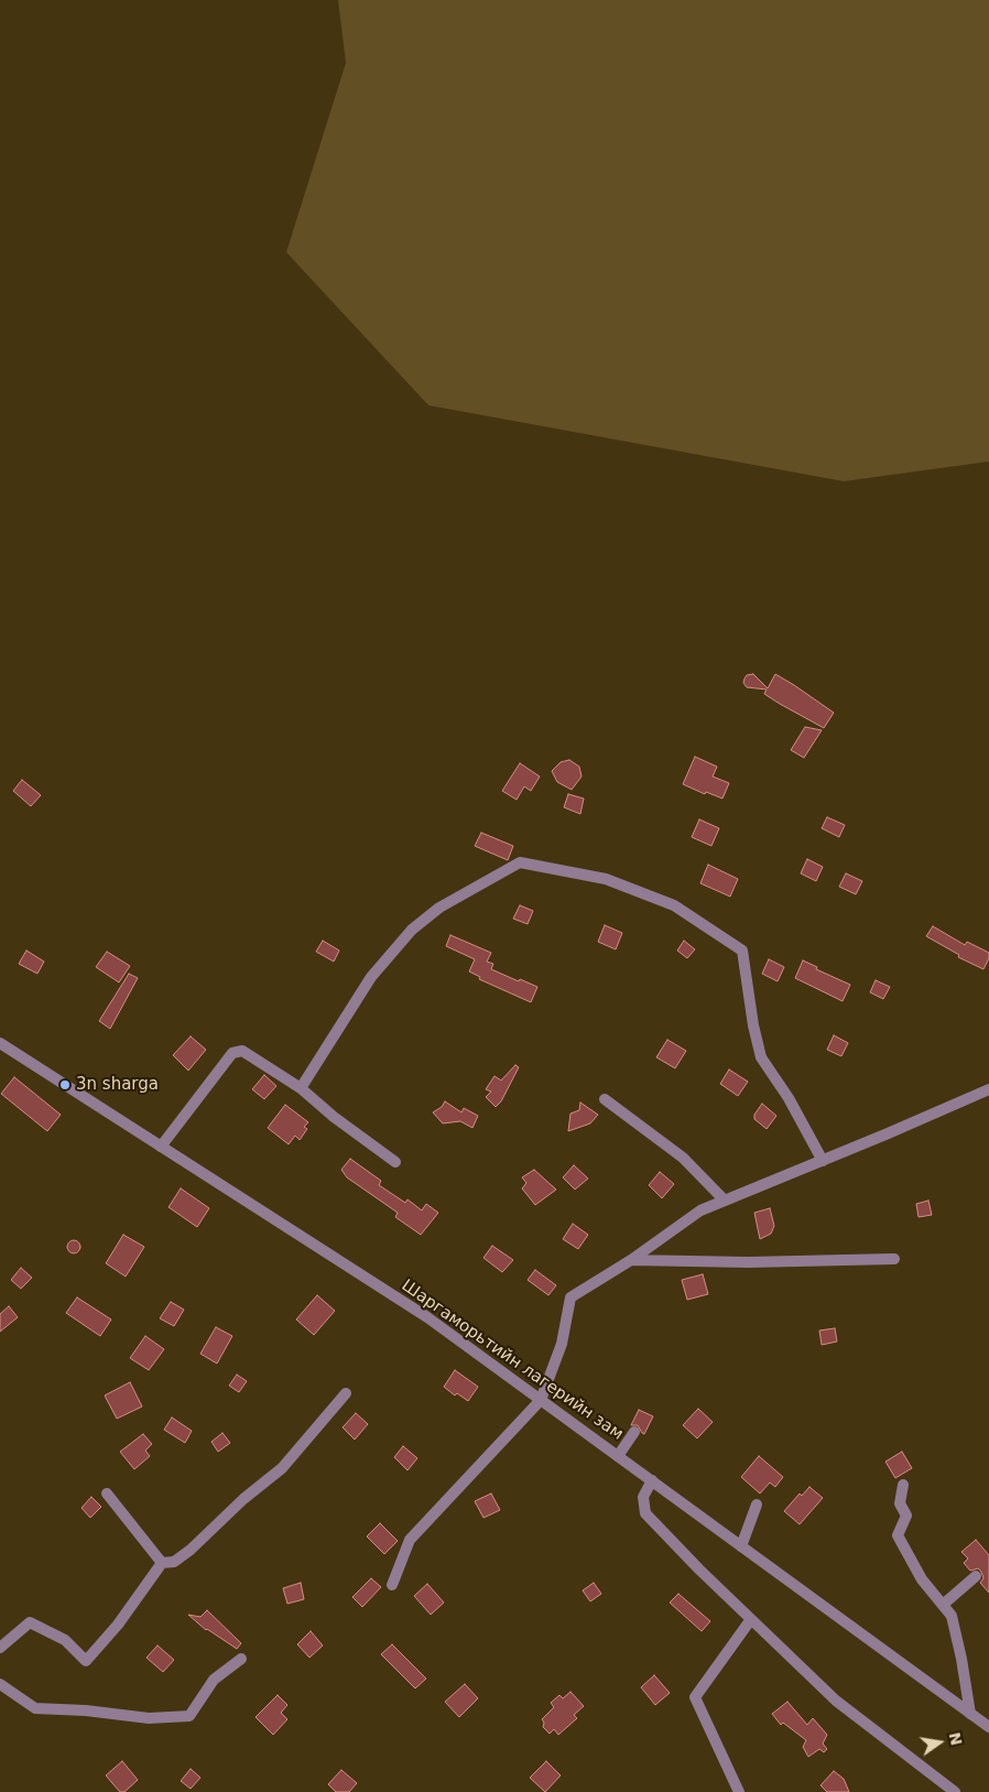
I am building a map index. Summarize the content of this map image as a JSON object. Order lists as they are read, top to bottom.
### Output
{
  "streets": {
    "street": ["Шаргаморьтийн лагерийн зам"]
  },
  "places": ["3n sharga"],
  "north": "right"
}
